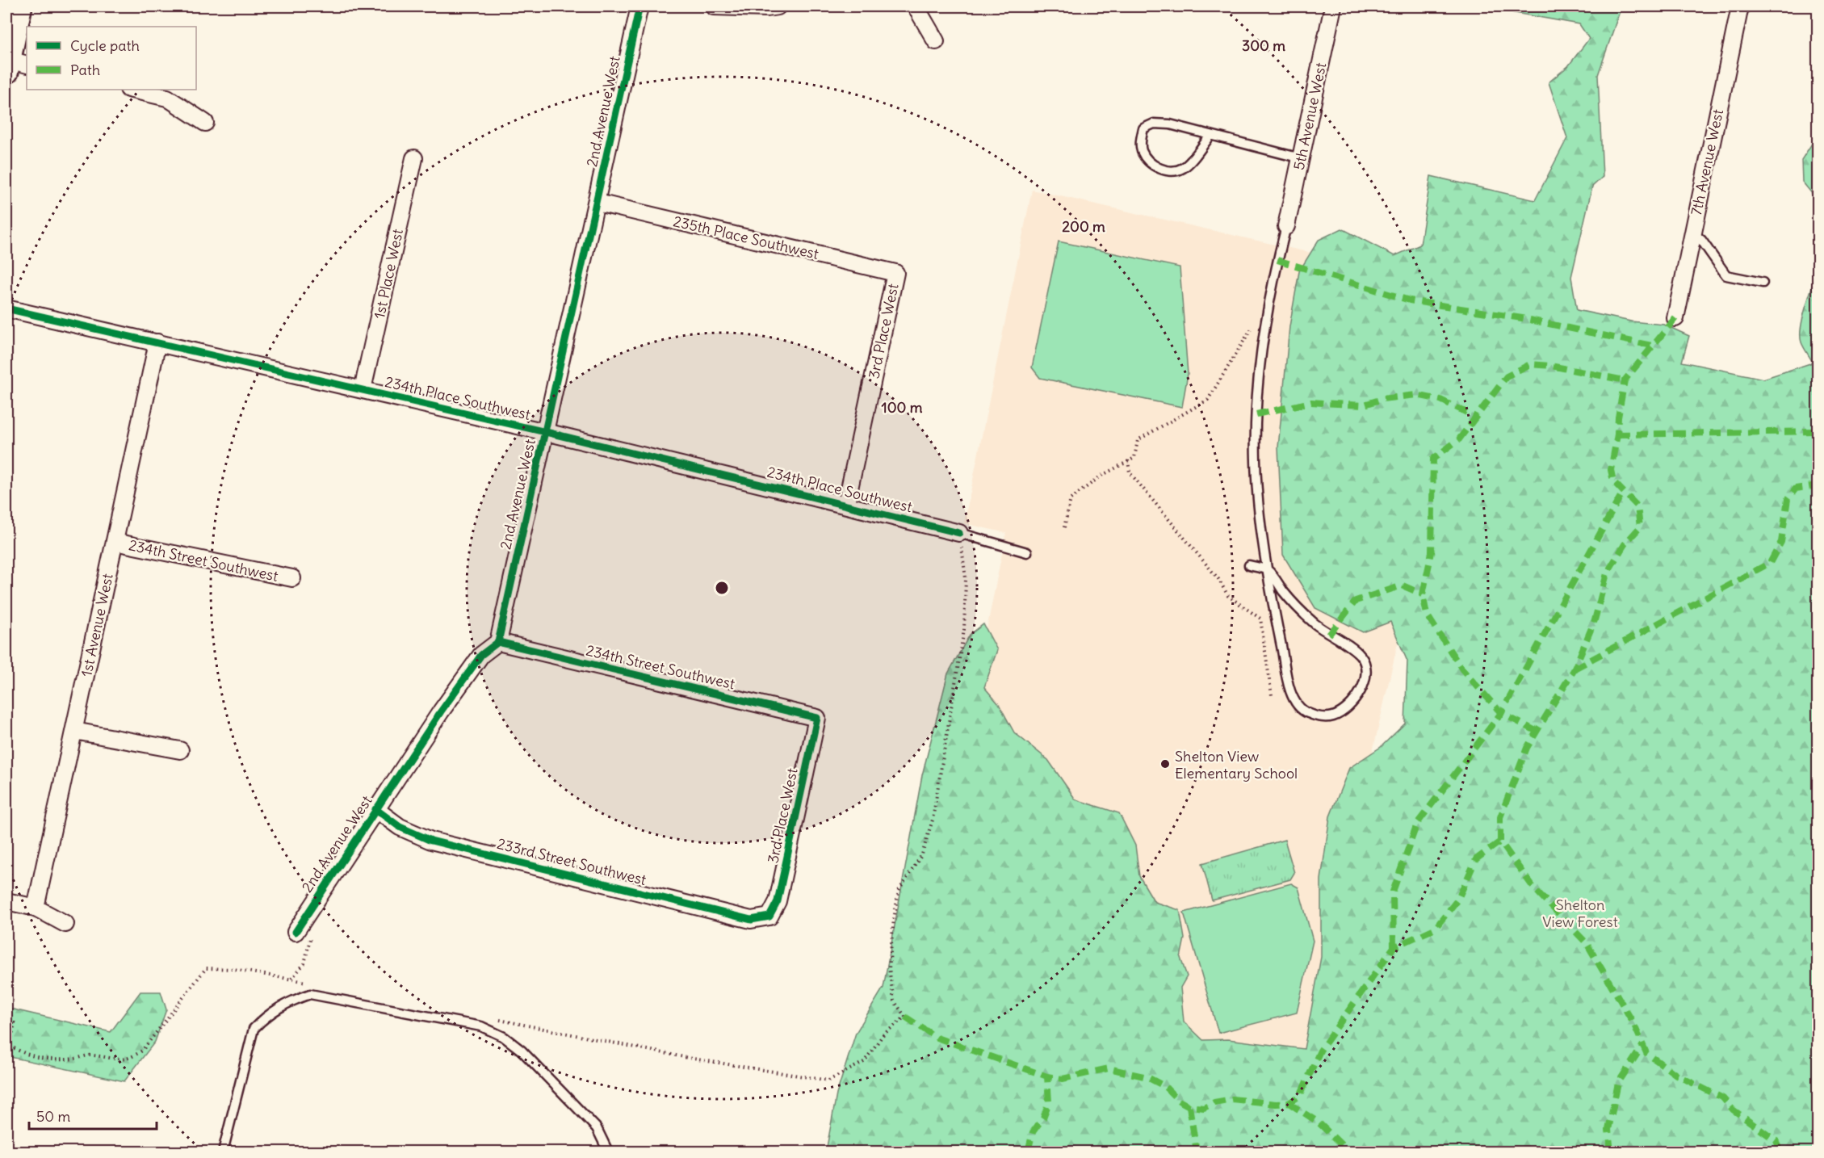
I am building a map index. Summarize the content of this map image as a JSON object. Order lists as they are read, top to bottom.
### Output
{
  "streets": {
    "street": [
      "2nd Avenue West",
      "5th Avenue West",
      "7th Avenue West",
      "235th Place Southwest",
      "1st Place West",
      "3rd Place West",
      "234th Place Southwest",
      "234th Street Southwest",
      "1st Avenue West",
      "233rd Street Southwest"
    ]
  },
  "crossings": [
    ["2nd Avenue West", "235th Place Southwest"],
    ["2nd Avenue West", "234th Place Southwest"],
    ["2nd Avenue West", "234th Street Southwest"],
    ["2nd Avenue West", "233rd Street Southwest"],
    ["235th Place Southwest", "3rd Place West"],
    ["1st Place West", "234th Place Southwest"],
    ["3rd Place West", "234th Place Southwest"],
    ["3rd Place West", "234th Street Southwest"],
    ["3rd Place West", "233rd Street Southwest"],
    ["234th Place Southwest", "1st Avenue West"],
    ["234th Street Southwest", "1st Avenue West"]
  ],
  "parks": ["Shelton View Forest"],
  "places": ["Shelton View Elementary School"],
  "legend": ["Cycle path", "Path"],
  "scale_bar": "50 m",
  "rings": ["300 m", "200 m", "100 m"]
}
